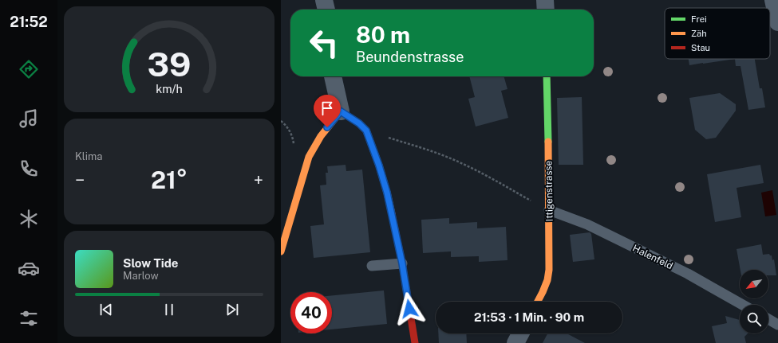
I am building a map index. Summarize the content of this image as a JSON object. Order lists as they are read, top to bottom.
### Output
{
  "streets": {
    "street": ["Ittigenstrasse"],
    "lane": ["Halenfeld"]
  },
  "crossings": [
    ["Ittigenstrasse", "Halenfeld"]
  ],
  "legend": ["Frei", "Zäh", "Stau"],
  "north": "bottom left",
  "page": {
    "tabs": "21:52",
    "turn": ["80 m", "Beundenstrasse"],
    "tile": "Klima",
    "heat": ["−", "21°", "+"],
    "song": ["Slow Tide", "Marlow"],
    "limit": "40",
    "trip": "21:53 · 1 Min. · 90 m",
    "gauge": ["39", "km/h"]
  }
}
